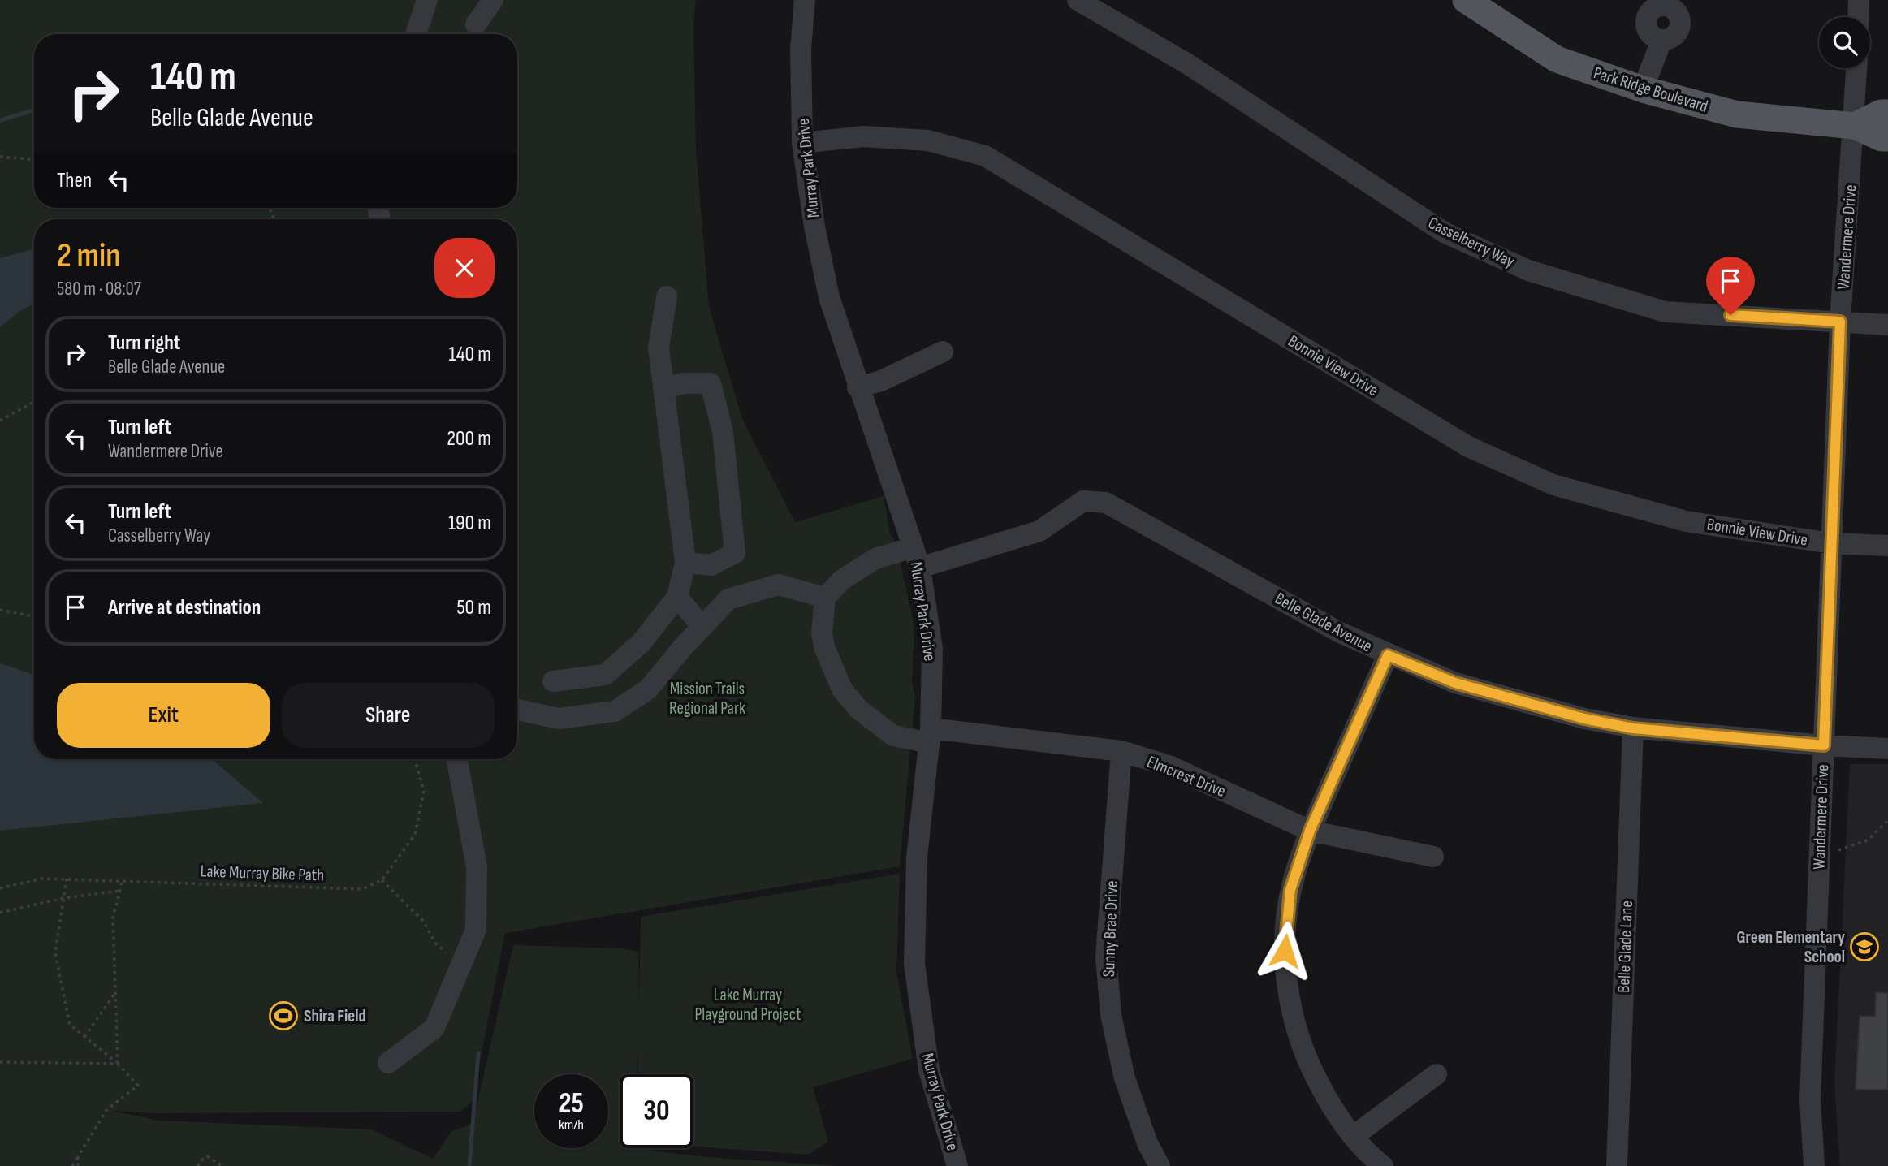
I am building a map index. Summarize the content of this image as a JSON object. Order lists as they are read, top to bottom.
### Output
{
  "streets": {
    "main road": ["Park Ridge Boulevard"],
    "street": [
      "Murray Park Drive",
      "Wandermere Drive",
      "Casselberry Way",
      "Bonnie View Drive",
      "Belle Glade Avenue",
      "Elmcrest Drive",
      "Sunny Brae Drive",
      "Belle Glade Lane"
    ],
    "path": ["Lake Murray Bike Path"]
  },
  "crossings": [
    ["Park Ridge Boulevard", "Wandermere Drive"],
    ["Murray Park Drive", "Bonnie View Drive"],
    ["Murray Park Drive", "Belle Glade Avenue"],
    ["Murray Park Drive", "Elmcrest Drive"],
    ["Wandermere Drive", "Casselberry Way"],
    ["Wandermere Drive", "Bonnie View Drive"],
    ["Wandermere Drive", "Belle Glade Avenue"],
    ["Belle Glade Avenue", "Elmcrest Drive"],
    ["Belle Glade Avenue", "Belle Glade Lane"],
    ["Elmcrest Drive", "Sunny Brae Drive"]
  ],
  "parks": ["Mission Trails Regional Park", "Lake Murray Playground Project"],
  "places": {
    "school or university": ["Green Elementary School"],
    "sports": ["Shira Field"]
  },
  "page": {
    "turn": ["140 m", "Belle Glade Avenue"],
    "then": "Then",
    "heading": ["2 min", "580 m · 08:07"],
    "list": [
      {
        "name": "Turn right",
        "note": "Belle Glade Avenue",
        "value": "140 m"
      },
      {
        "name": "Turn left",
        "note": "Wandermere Drive",
        "value": "200 m"
      },
      {
        "name": "Turn left",
        "note": "Casselberry Way",
        "value": "190 m"
      },
      {
        "name": "Arrive at destination",
        "value": "50 m"
      }
    ],
    "buttons": ["Exit", "Share"],
    "speed": "25 km/h",
    "limit": "30"
  }
}
